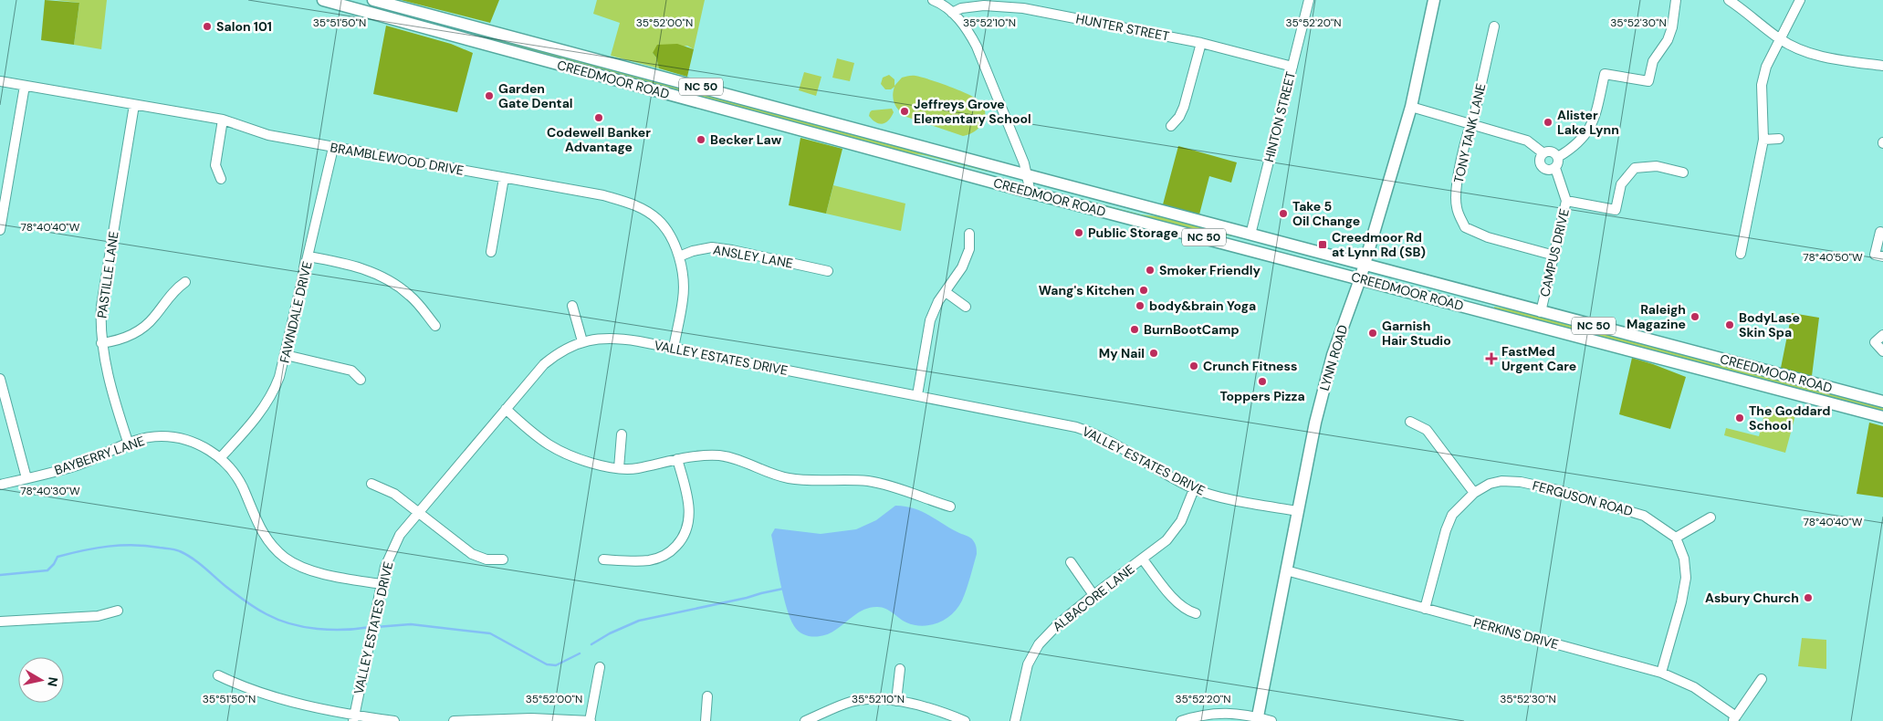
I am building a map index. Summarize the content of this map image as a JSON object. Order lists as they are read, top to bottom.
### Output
{
  "streets": {
    "main road": ["CREEDMOOR ROAD", "NC 50", "LYNN ROAD"],
    "street": [
      "HUNTER STREET",
      "HINTON STREET",
      "TONY TANK LANE",
      "BRAMBLEWOOD DRIVE",
      "CAMPUS DRIVE",
      "ANSLEY LANE",
      "PASTILLE LANE",
      "FAWNDALE DRIVE",
      "VALLEY ESTATES DRIVE",
      "BAYBERRY LANE",
      "FERGUSON ROAD",
      "ALBACORE LANE",
      "PERKINS DRIVE"
    ]
  },
  "crossings": [
    ["HUNTER STREET", "HINTON STREET"],
    ["CREEDMOOR ROAD", "HINTON STREET"],
    ["CREEDMOOR ROAD", "CAMPUS DRIVE"],
    ["CREEDMOOR ROAD", "LYNN ROAD"],
    ["TONY TANK LANE", "CAMPUS DRIVE"],
    ["BRAMBLEWOOD DRIVE", "ANSLEY LANE"],
    ["BRAMBLEWOOD DRIVE", "PASTILLE LANE"],
    ["BRAMBLEWOOD DRIVE", "FAWNDALE DRIVE"],
    ["BRAMBLEWOOD DRIVE", "VALLEY ESTATES DRIVE"],
    ["PASTILLE LANE", "BAYBERRY LANE"],
    ["FAWNDALE DRIVE", "BAYBERRY LANE"],
    ["VALLEY ESTATES DRIVE", "LYNN ROAD"],
    ["VALLEY ESTATES DRIVE", "BAYBERRY LANE"],
    ["VALLEY ESTATES DRIVE", "ALBACORE LANE"],
    ["LYNN ROAD", "PERKINS DRIVE"],
    ["FERGUSON ROAD", "PERKINS DRIVE"]
  ],
  "places": {
    "other": [
      "Salon 101",
      "Garden Gate Dental",
      "Jeffreys Grove Elementary School",
      "Codewell Banker Advantage",
      "Alister Lake Lynn",
      "Becker Law",
      "Take 5 Oil Change",
      "Public Storage",
      "Smoker Friendly",
      "Wang's Kitchen",
      "body&brain Yoga",
      "Raleigh Magazine",
      "BodyLase Skin Spa",
      "BurnBootCamp",
      "Garnish Hair Studio",
      "My Nail",
      "Crunch Fitness",
      "Toppers Pizza",
      "The Goddard School",
      "Asbury Church"
    ],
    "transit": ["Creedmoor Rd at Lynn Rd (SB)"],
    "health": ["FastMed Urgent Care"]
  },
  "north": "right",
  "coordinates": [
    "35°51'50\"N",
    "35°52'00\"N",
    "35°52'10\"N",
    "35°52'20\"N",
    "35°52'30\"N",
    "78°40'40\"W",
    "78°40'50\"W",
    "78°40'30\"W"
  ]
}
